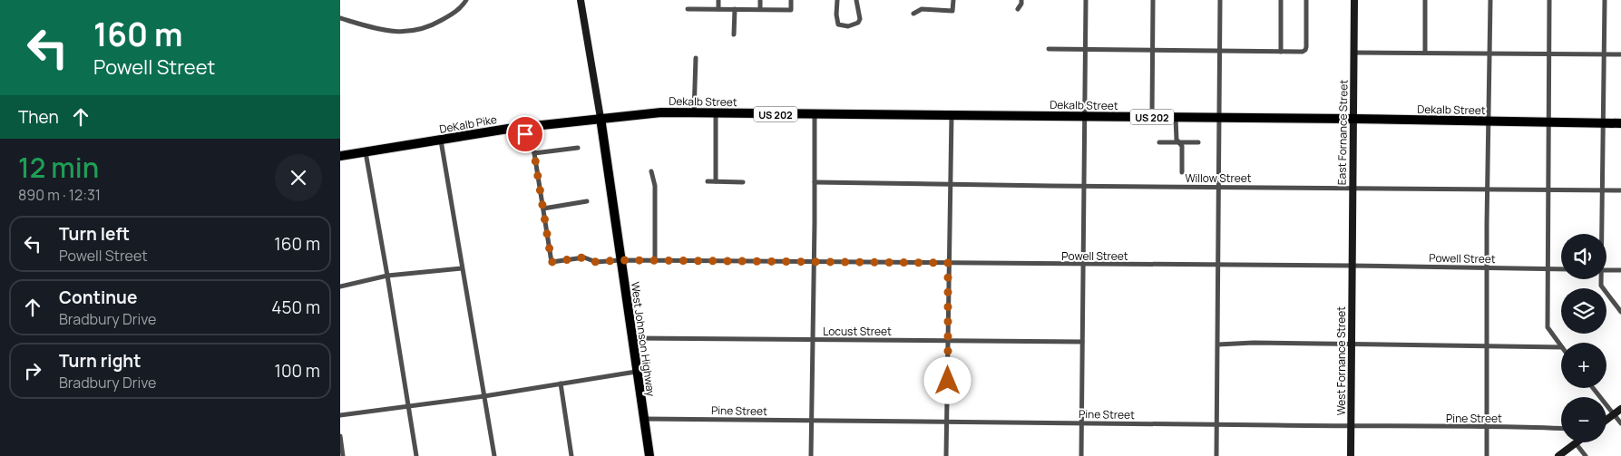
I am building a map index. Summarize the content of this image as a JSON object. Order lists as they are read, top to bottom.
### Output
{
  "streets": {
    "highway": [
      "Dekalb Street",
      "US 202",
      "DeKalb Pike",
      "West Johnson Highway"
    ],
    "street": [
      "East Fornance Street",
      "Willow Street",
      "Powell Street",
      "Locust Street",
      "West Fornance Street",
      "Pine Street"
    ]
  },
  "crossings": [
    ["Dekalb Street", "DeKalb Pike"],
    ["Dekalb Street", "East Fornance Street"],
    ["Dekalb Street", "West Johnson Highway"],
    ["DeKalb Pike", "West Johnson Highway"],
    ["East Fornance Street", "Willow Street"],
    ["East Fornance Street", "Powell Street"],
    ["East Fornance Street", "West Fornance Street"],
    ["Powell Street", "West Johnson Highway"],
    ["Powell Street", "West Fornance Street"],
    ["Locust Street", "West Johnson Highway"],
    ["West Johnson Highway", "Pine Street"],
    ["West Fornance Street", "Pine Street"]
  ],
  "page": {
    "turn": ["160 m", "Powell Street"],
    "then": "Then",
    "heading": ["12 min", "890 m · 12:31"],
    "list": [
      {
        "name": "Turn left",
        "note": "Powell Street",
        "value": "160 m"
      },
      {
        "name": "Continue",
        "note": "Bradbury Drive",
        "value": "450 m"
      },
      {
        "name": "Turn right",
        "note": "Bradbury Drive",
        "value": "100 m"
      }
    ],
    "map_buttons": ["+", "−"]
  }
}
